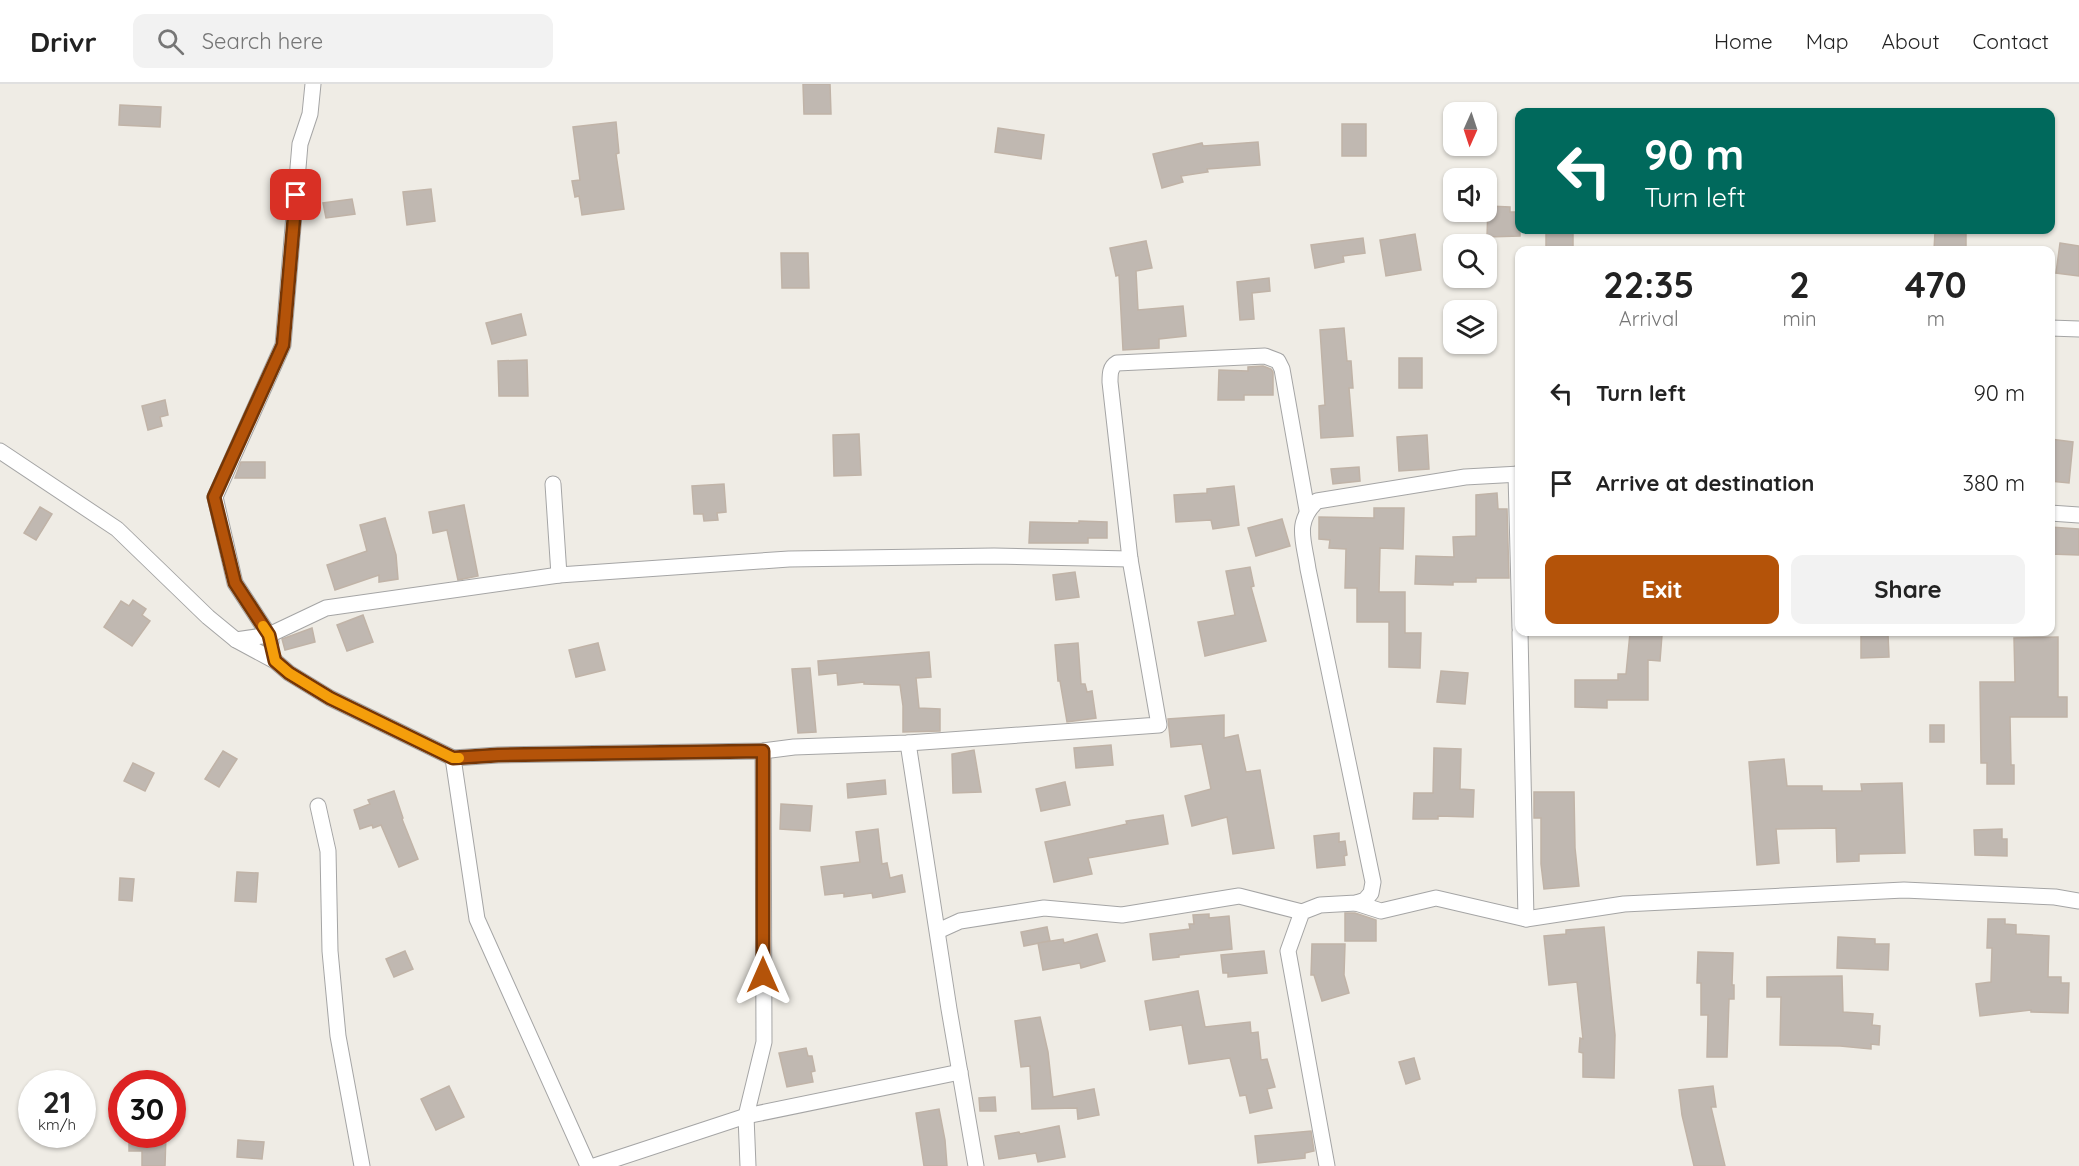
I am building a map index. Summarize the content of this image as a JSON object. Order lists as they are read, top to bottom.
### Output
{
  "north": "bottom",
  "page": {
    "header": "Drivr",
    "search": "Search here",
    "nav": [
      "Home",
      "Map",
      "About",
      "Contact"
    ],
    "turn": ["90 m", "Turn left"],
    "eta": [
      "22:35",
      "Arrival",
      "2",
      "min",
      "470",
      "m"
    ],
    "list": [
      {
        "name": "Turn left",
        "value": "90 m"
      },
      {
        "name": "Arrive at destination",
        "value": "380 m"
      }
    ],
    "buttons": ["Exit", "Share"],
    "speed": "21 km/h",
    "limit": "30"
  }
}
